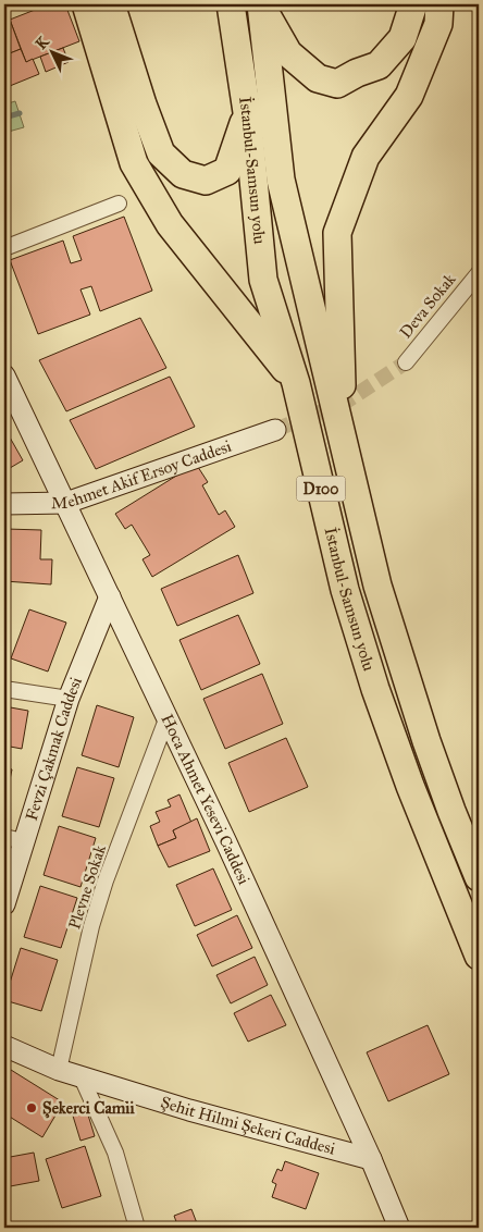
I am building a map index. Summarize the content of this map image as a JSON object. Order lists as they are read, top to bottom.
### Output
{
  "streets": {
    "highway": ["İstanbul-Samsun yolu", "D100"],
    "street": [
      "Deva Sokak",
      "Mehmet Akif Ersoy Caddesi",
      "Fevzi Çakmak Caddesi",
      "Hoca Ahmet Yesevi Caddesi",
      "Plevne Sokak",
      "Şehit Hilmi Şekeri Caddesi"
    ]
  },
  "crossings": [
    ["Mehmet Akif Ersoy Caddesi", "Hoca Ahmet Yesevi Caddesi"],
    ["Fevzi Çakmak Caddesi", "Hoca Ahmet Yesevi Caddesi"],
    ["Hoca Ahmet Yesevi Caddesi", "Plevne Sokak"],
    ["Hoca Ahmet Yesevi Caddesi", "Şehit Hilmi Şekeri Caddesi"],
    ["Plevne Sokak", "Şehit Hilmi Şekeri Caddesi"]
  ],
  "places": ["Şekerci Camii"],
  "north": "top left"
}
